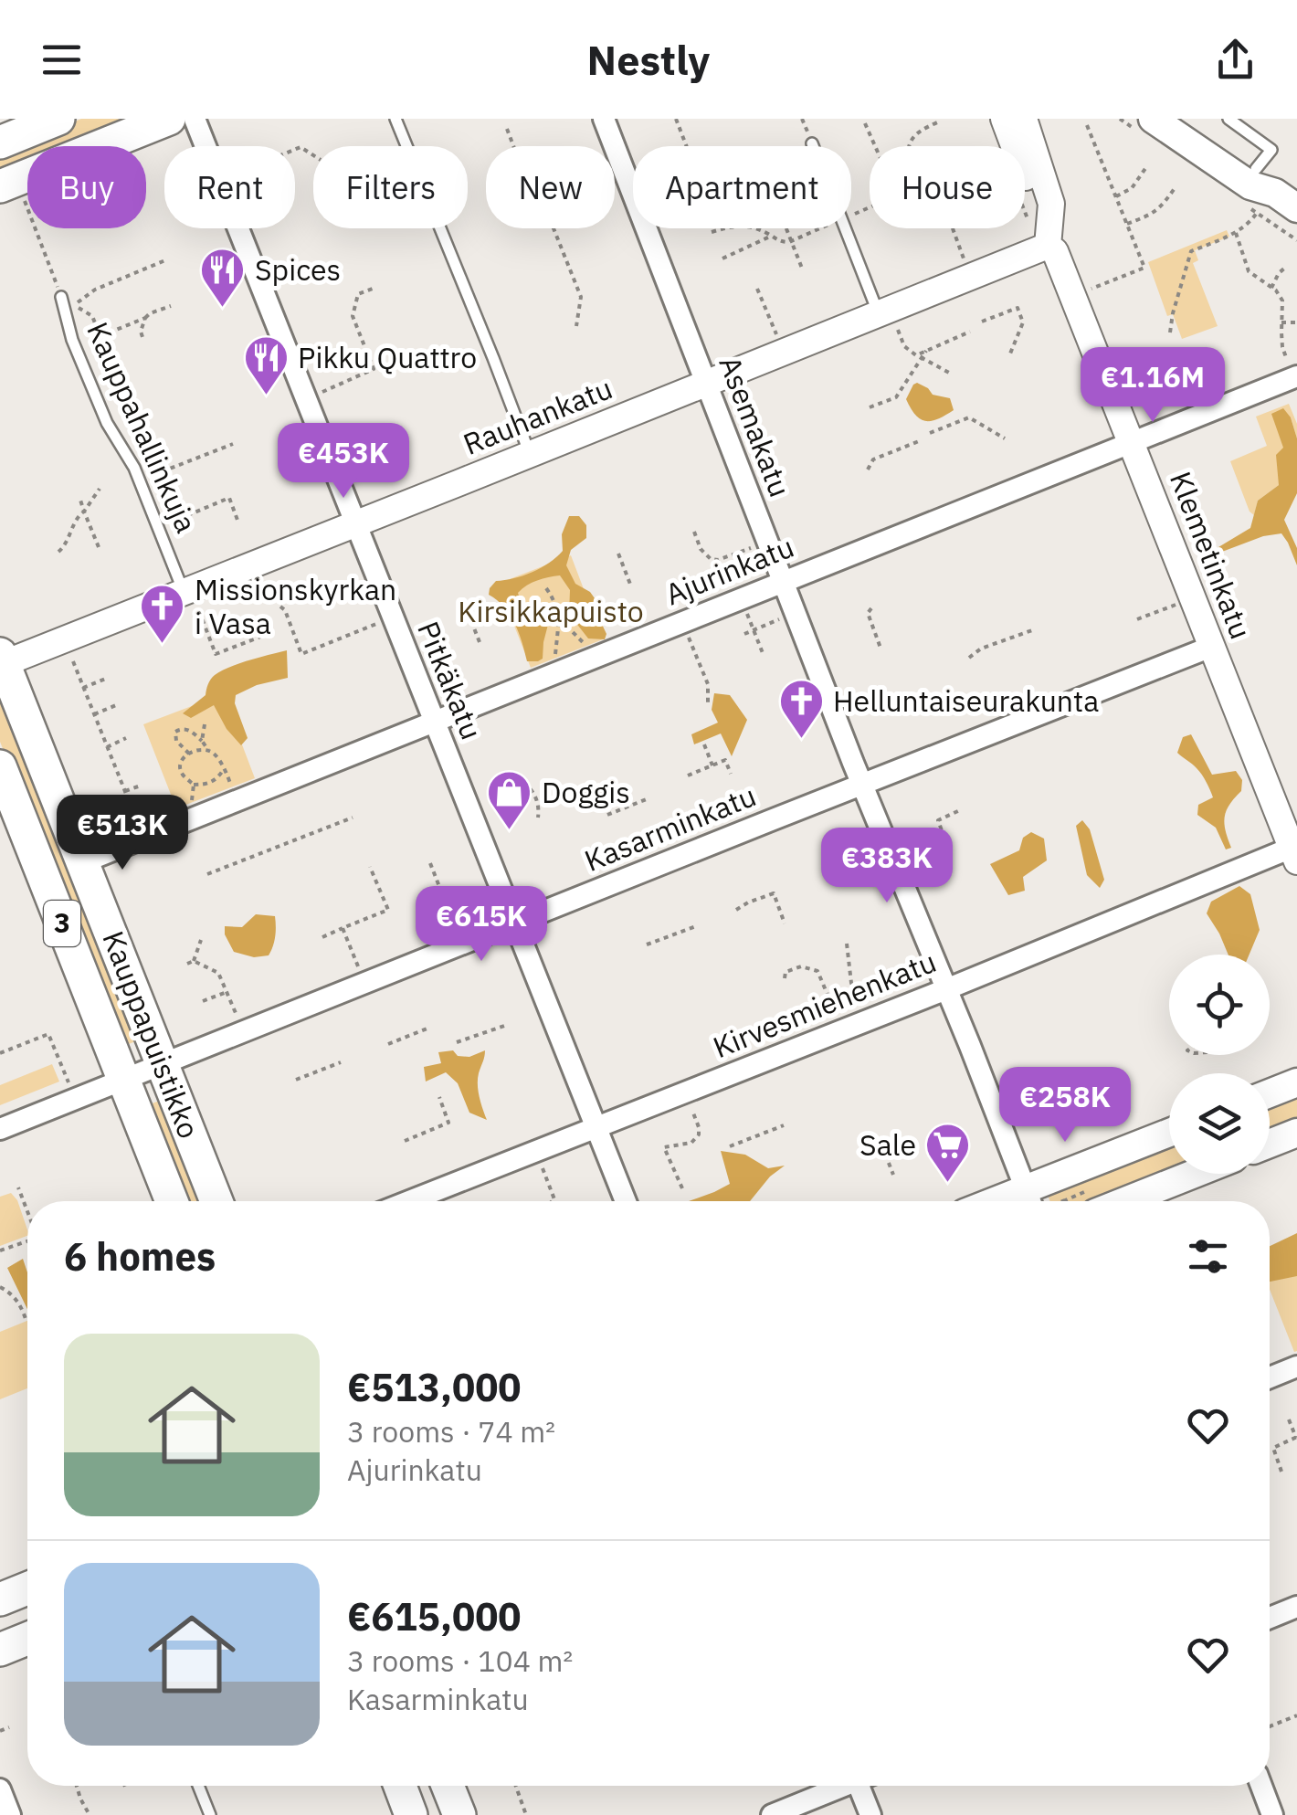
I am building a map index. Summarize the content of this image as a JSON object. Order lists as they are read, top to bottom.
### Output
{
  "streets": {
    "main road": ["3", "Kauppapuistikko"],
    "street": [
      "Rauhankatu",
      "Asemakatu",
      "Klemetinkatu",
      "Ajurinkatu",
      "Pitkäkatu",
      "Kasarminkatu",
      "Kirvesmiehenkatu"
    ],
    "lane": ["Kauppahallinkuja"]
  },
  "crossings": [
    ["Rauhankatu", "Asemakatu"],
    ["Rauhankatu", "Kauppahallinkuja"],
    ["Rauhankatu", "Klemetinkatu"],
    ["Rauhankatu", "Pitkäkatu"],
    ["Rauhankatu", "Kauppapuistikko"],
    ["Asemakatu", "Ajurinkatu"],
    ["Asemakatu", "Kasarminkatu"],
    ["Asemakatu", "Kirvesmiehenkatu"],
    ["Klemetinkatu", "Ajurinkatu"],
    ["Klemetinkatu", "Kasarminkatu"],
    ["Klemetinkatu", "Kirvesmiehenkatu"],
    ["Ajurinkatu", "Pitkäkatu"],
    ["Ajurinkatu", "Kauppapuistikko"],
    ["Pitkäkatu", "Kasarminkatu"],
    ["Pitkäkatu", "Kirvesmiehenkatu"],
    ["Kasarminkatu", "Kauppapuistikko"]
  ],
  "parks": ["Kirsikkapuisto"],
  "places": {
    "restaurant": ["Spices", "Pikku Quattro"],
    "church": ["Missionskyrkan i Vasa", "Helluntaiseurakunta"],
    "shop": ["Doggis"],
    "supermarket": ["Sale"]
  },
  "page": {
    "header": "Nestly",
    "chip": [
      "Buy",
      "Rent",
      "Filters",
      "New",
      "Apartment",
      "House"
    ],
    "price": [
      "€1.16M",
      "€453K",
      "€513K",
      "€383K",
      "€615K",
      "€258K"
    ],
    "heading": "6 homes",
    "list": [
      {
        "name": "€513,000",
        "note": "3 rooms · 74 m² · Ajurinkatu"
      },
      {
        "name": "€615,000",
        "note": "3 rooms · 104 m² · Kasarminkatu"
      }
    ]
  }
}
